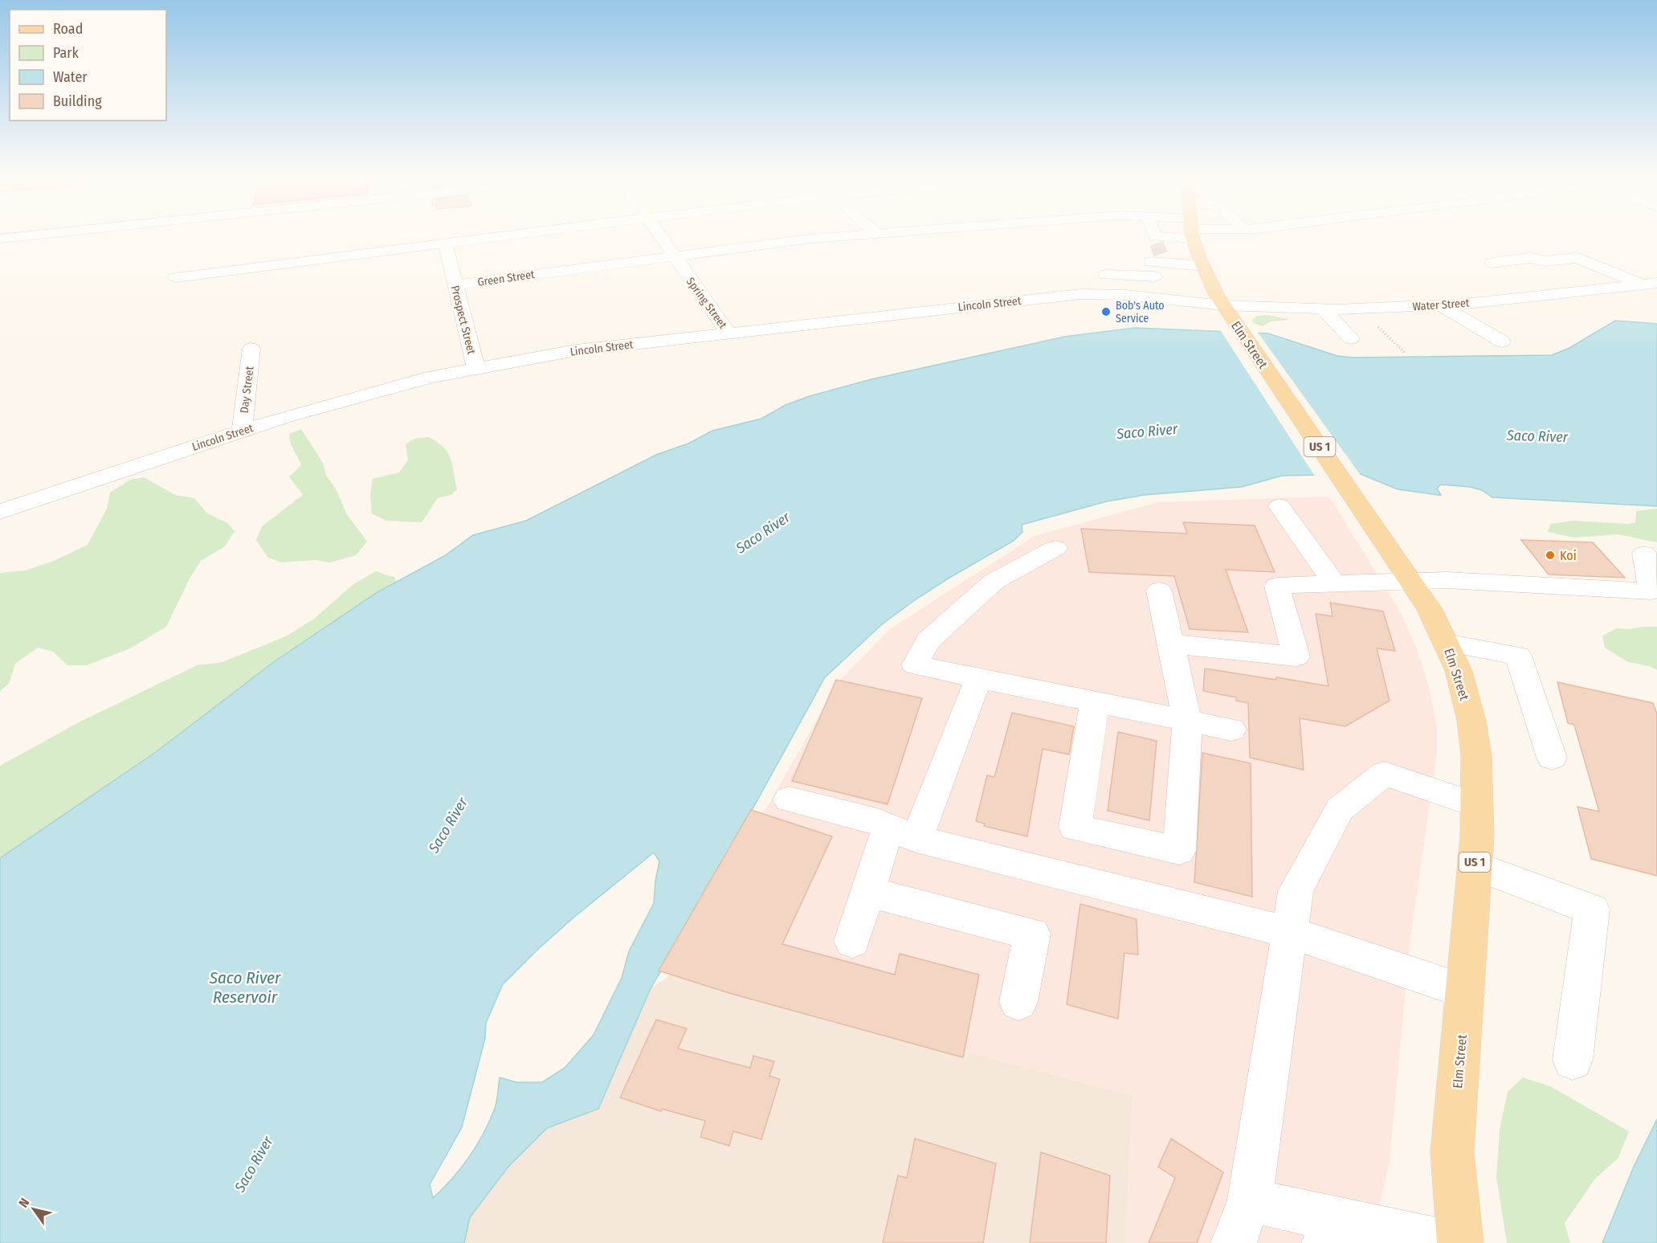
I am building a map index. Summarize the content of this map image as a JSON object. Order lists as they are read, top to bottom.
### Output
{
  "streets": {
    "main road": ["Elm Street", "US 1"],
    "street": [
      "Green Street",
      "Spring Street",
      "Lincoln Street",
      "Water Street",
      "Prospect Street",
      "Day Street"
    ]
  },
  "crossings": [
    ["Green Street", "Spring Street"],
    ["Green Street", "Prospect Street"],
    ["Spring Street", "Lincoln Street"],
    ["Lincoln Street", "Water Street"],
    ["Lincoln Street", "Prospect Street"],
    ["Lincoln Street", "Elm Street"],
    ["Lincoln Street", "Day Street"],
    ["Water Street", "Elm Street"]
  ],
  "water": ["Saco River", "Saco River Reservoir"],
  "places": ["Bob's Auto Service", "Koi"],
  "legend": [
    "Road",
    "Park",
    "Water",
    "Building"
  ],
  "north": "top left"
}
